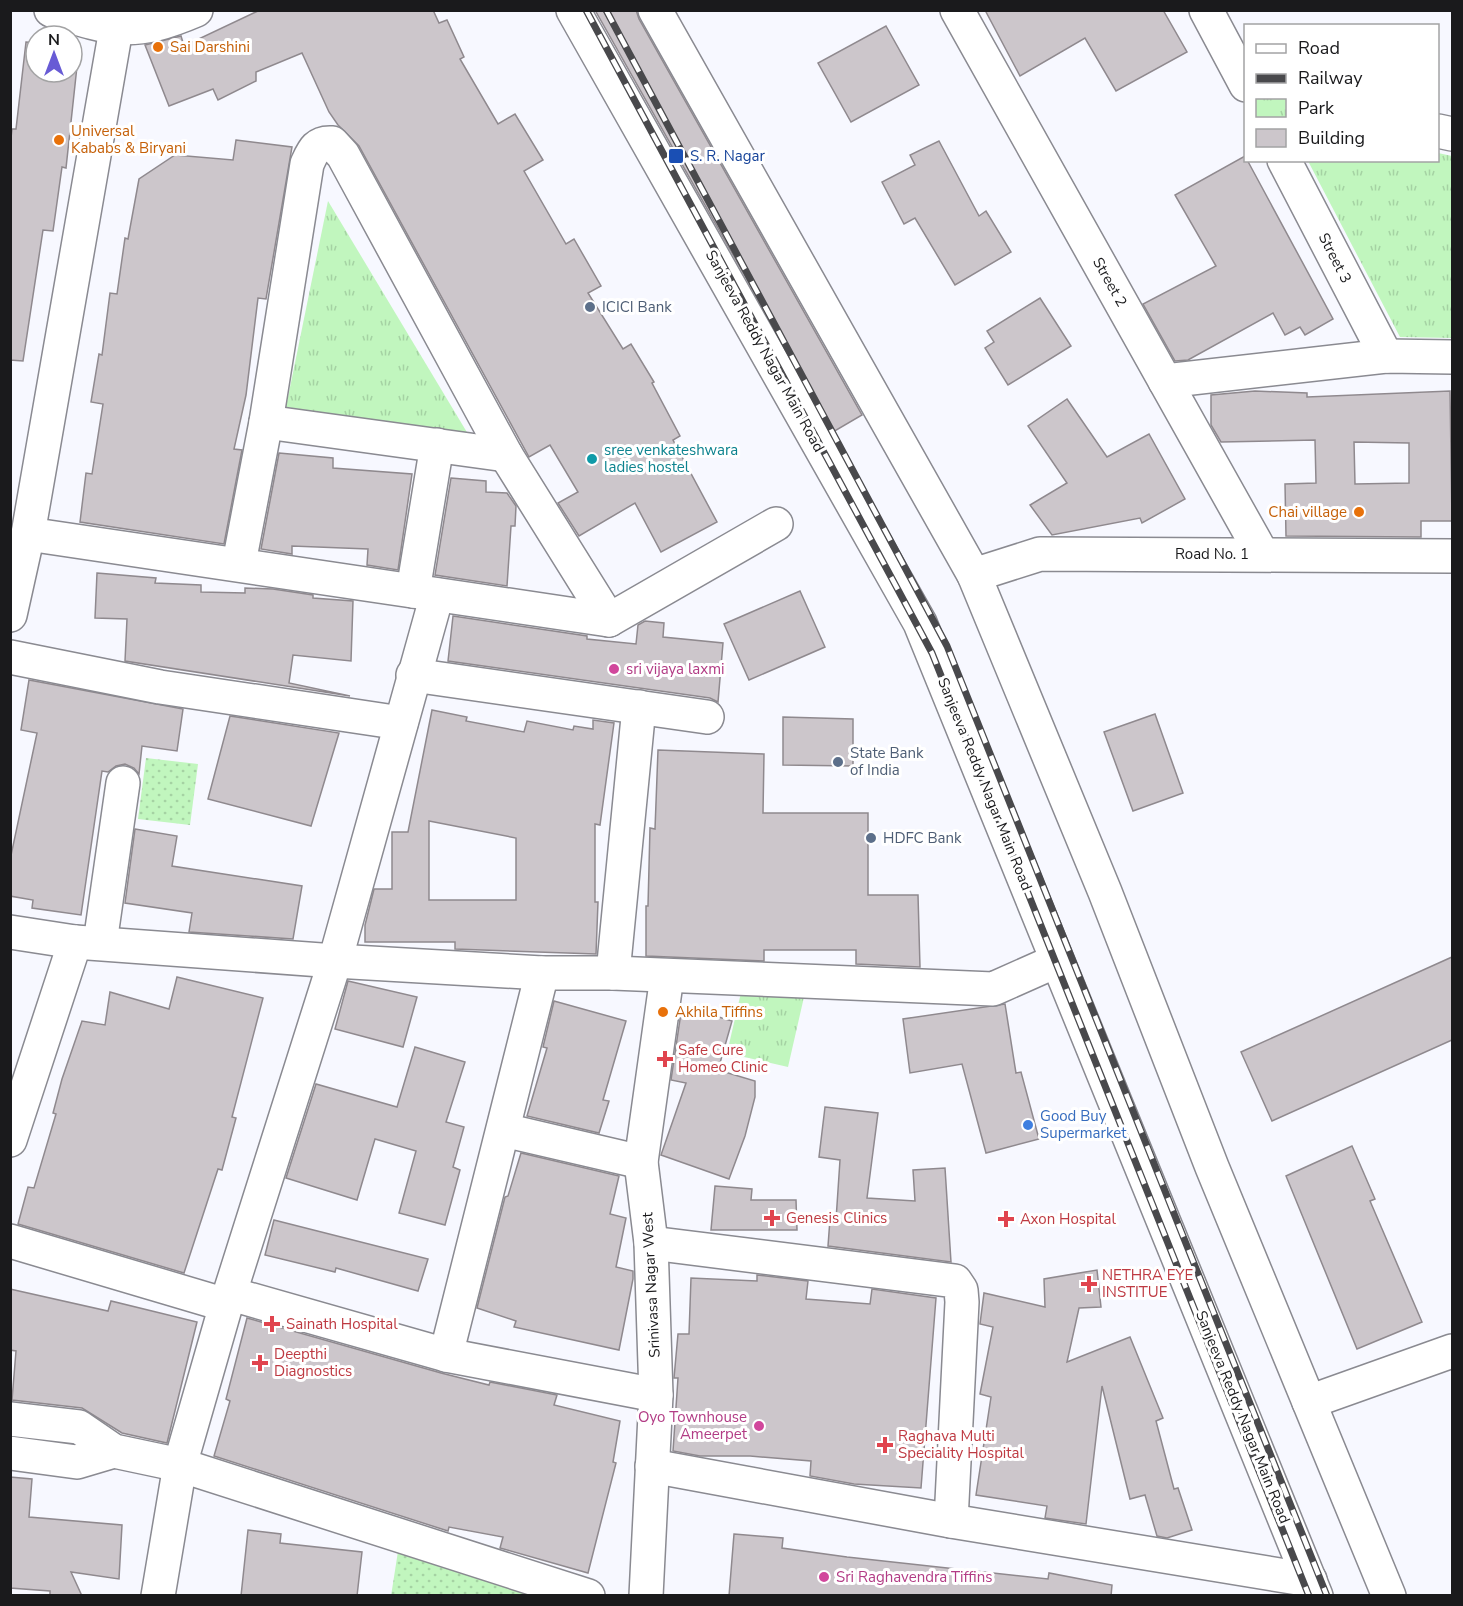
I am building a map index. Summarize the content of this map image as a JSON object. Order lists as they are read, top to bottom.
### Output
{
  "streets": {
    "main road": [
      "Street 3",
      "Street 2",
      "Sanjeeva Reddy Nagar Main Road",
      "Road No. 1",
      "Srinivasa Nagar West"
    ]
  },
  "crossings": [
    ["Street 2", "Road No. 1"]
  ],
  "places": {
    "other": [
      "Sai Darshini",
      "Universal Kababs & Biryani",
      "ICICI Bank",
      "sree venkateshwara ladies hostel",
      "Chai village",
      "sri vijaya laxmi",
      "State Bank of India",
      "HDFC Bank",
      "Akhila Tiffins",
      "Good Buy Supermarket",
      "Oyo Townhouse Ameerpet",
      "Sri Raghavendra Tiffins"
    ],
    "transit": ["S. R. Nagar"],
    "health": [
      "Safe Cure Homeo Clinic",
      "Genesis Clinics",
      "Axon Hospital",
      "NETHRA EYE INSTITUE",
      "Sainath Hospital",
      "Deepthi Diagnostics",
      "Raghava Multi Speciality Hospital"
    ]
  },
  "legend": [
    "Road",
    "Railway",
    "Park",
    "Building"
  ],
  "north": "top"
}
